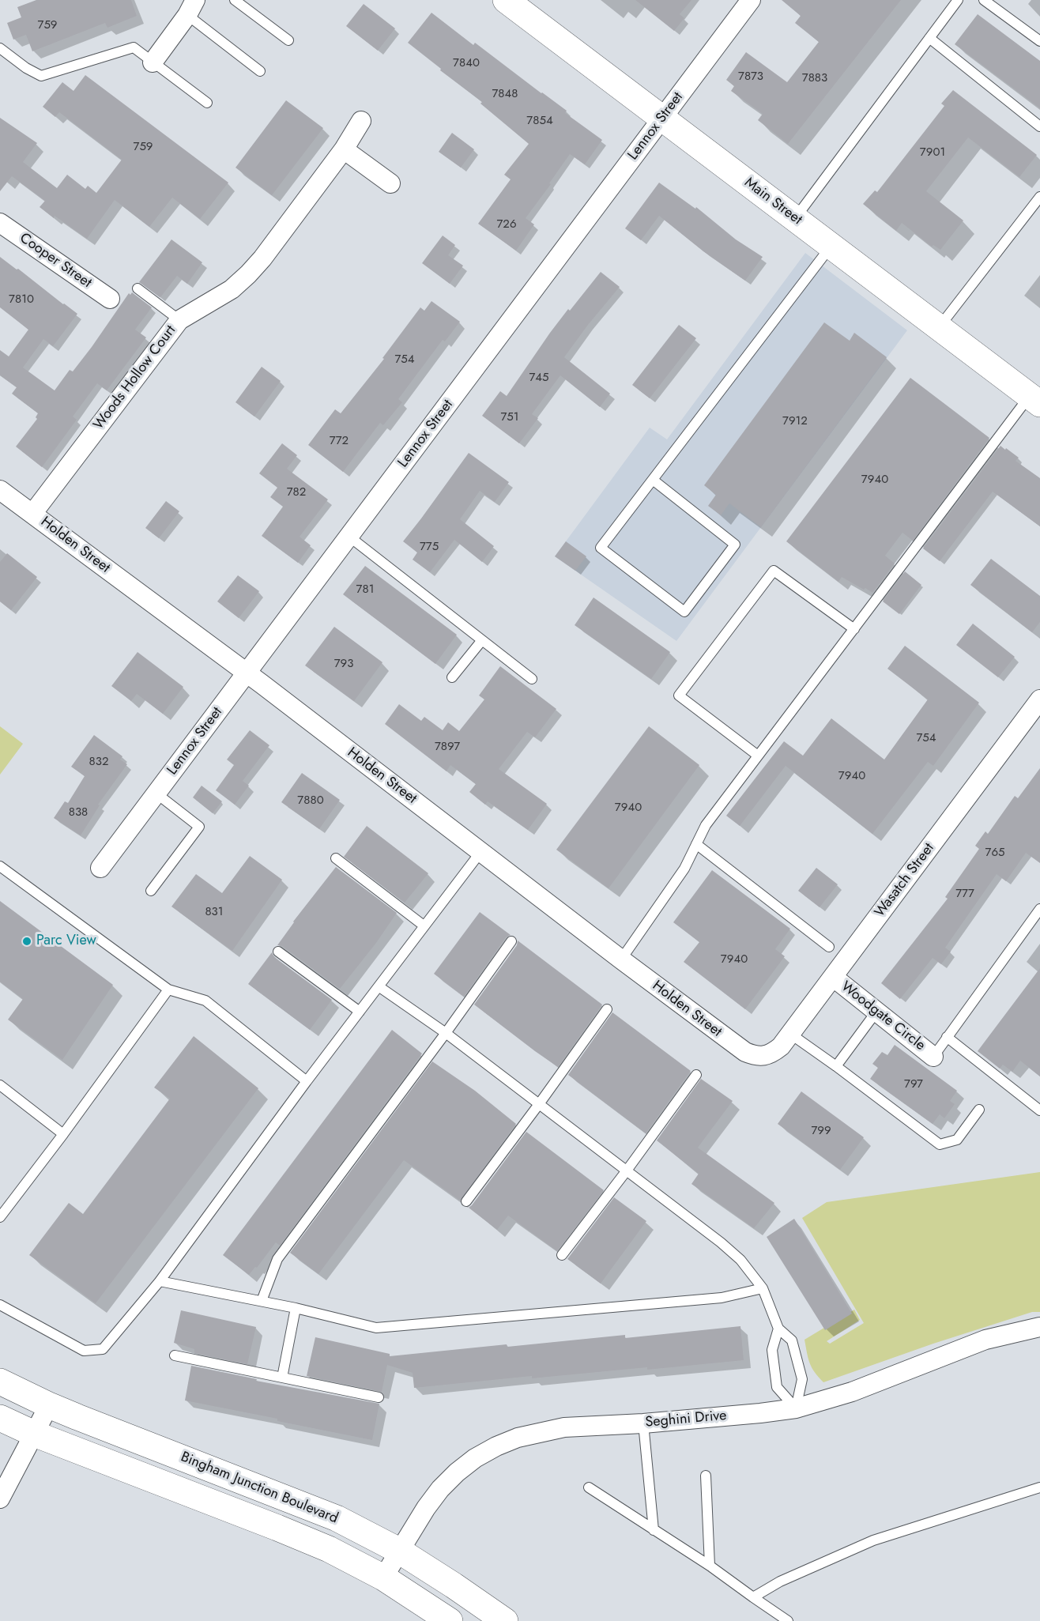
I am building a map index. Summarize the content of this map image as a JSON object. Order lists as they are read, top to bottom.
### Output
{
  "streets": {
    "main road": ["Main Street", "Bingham Junction Boulevard"],
    "street": [
      "Lennox Street",
      "Cooper Street",
      "Woods Hollow Court",
      "Holden Street",
      "Wasatch Street",
      "Woodgate Circle",
      "Seghini Drive"
    ]
  },
  "crossings": [
    ["Lennox Street", "Main Street"],
    ["Lennox Street", "Holden Street"],
    ["Woods Hollow Court", "Holden Street"],
    ["Holden Street", "Wasatch Street"],
    ["Wasatch Street", "Woodgate Circle"],
    ["Seghini Drive", "Bingham Junction Boulevard"]
  ],
  "places": ["Parc View"],
  "house_numbers": [
    "759",
    "7840",
    "7873",
    "7883",
    "7848",
    "7854",
    "759",
    "7901",
    "726",
    "7810",
    "754",
    "745",
    "751",
    "7912",
    "772",
    "7940",
    "782",
    "775",
    "781",
    "793",
    "754",
    "7897",
    "832",
    "7940",
    "7880",
    "7940",
    "838",
    "765",
    "777",
    "831",
    "7940",
    "797",
    "799"
  ]
}
